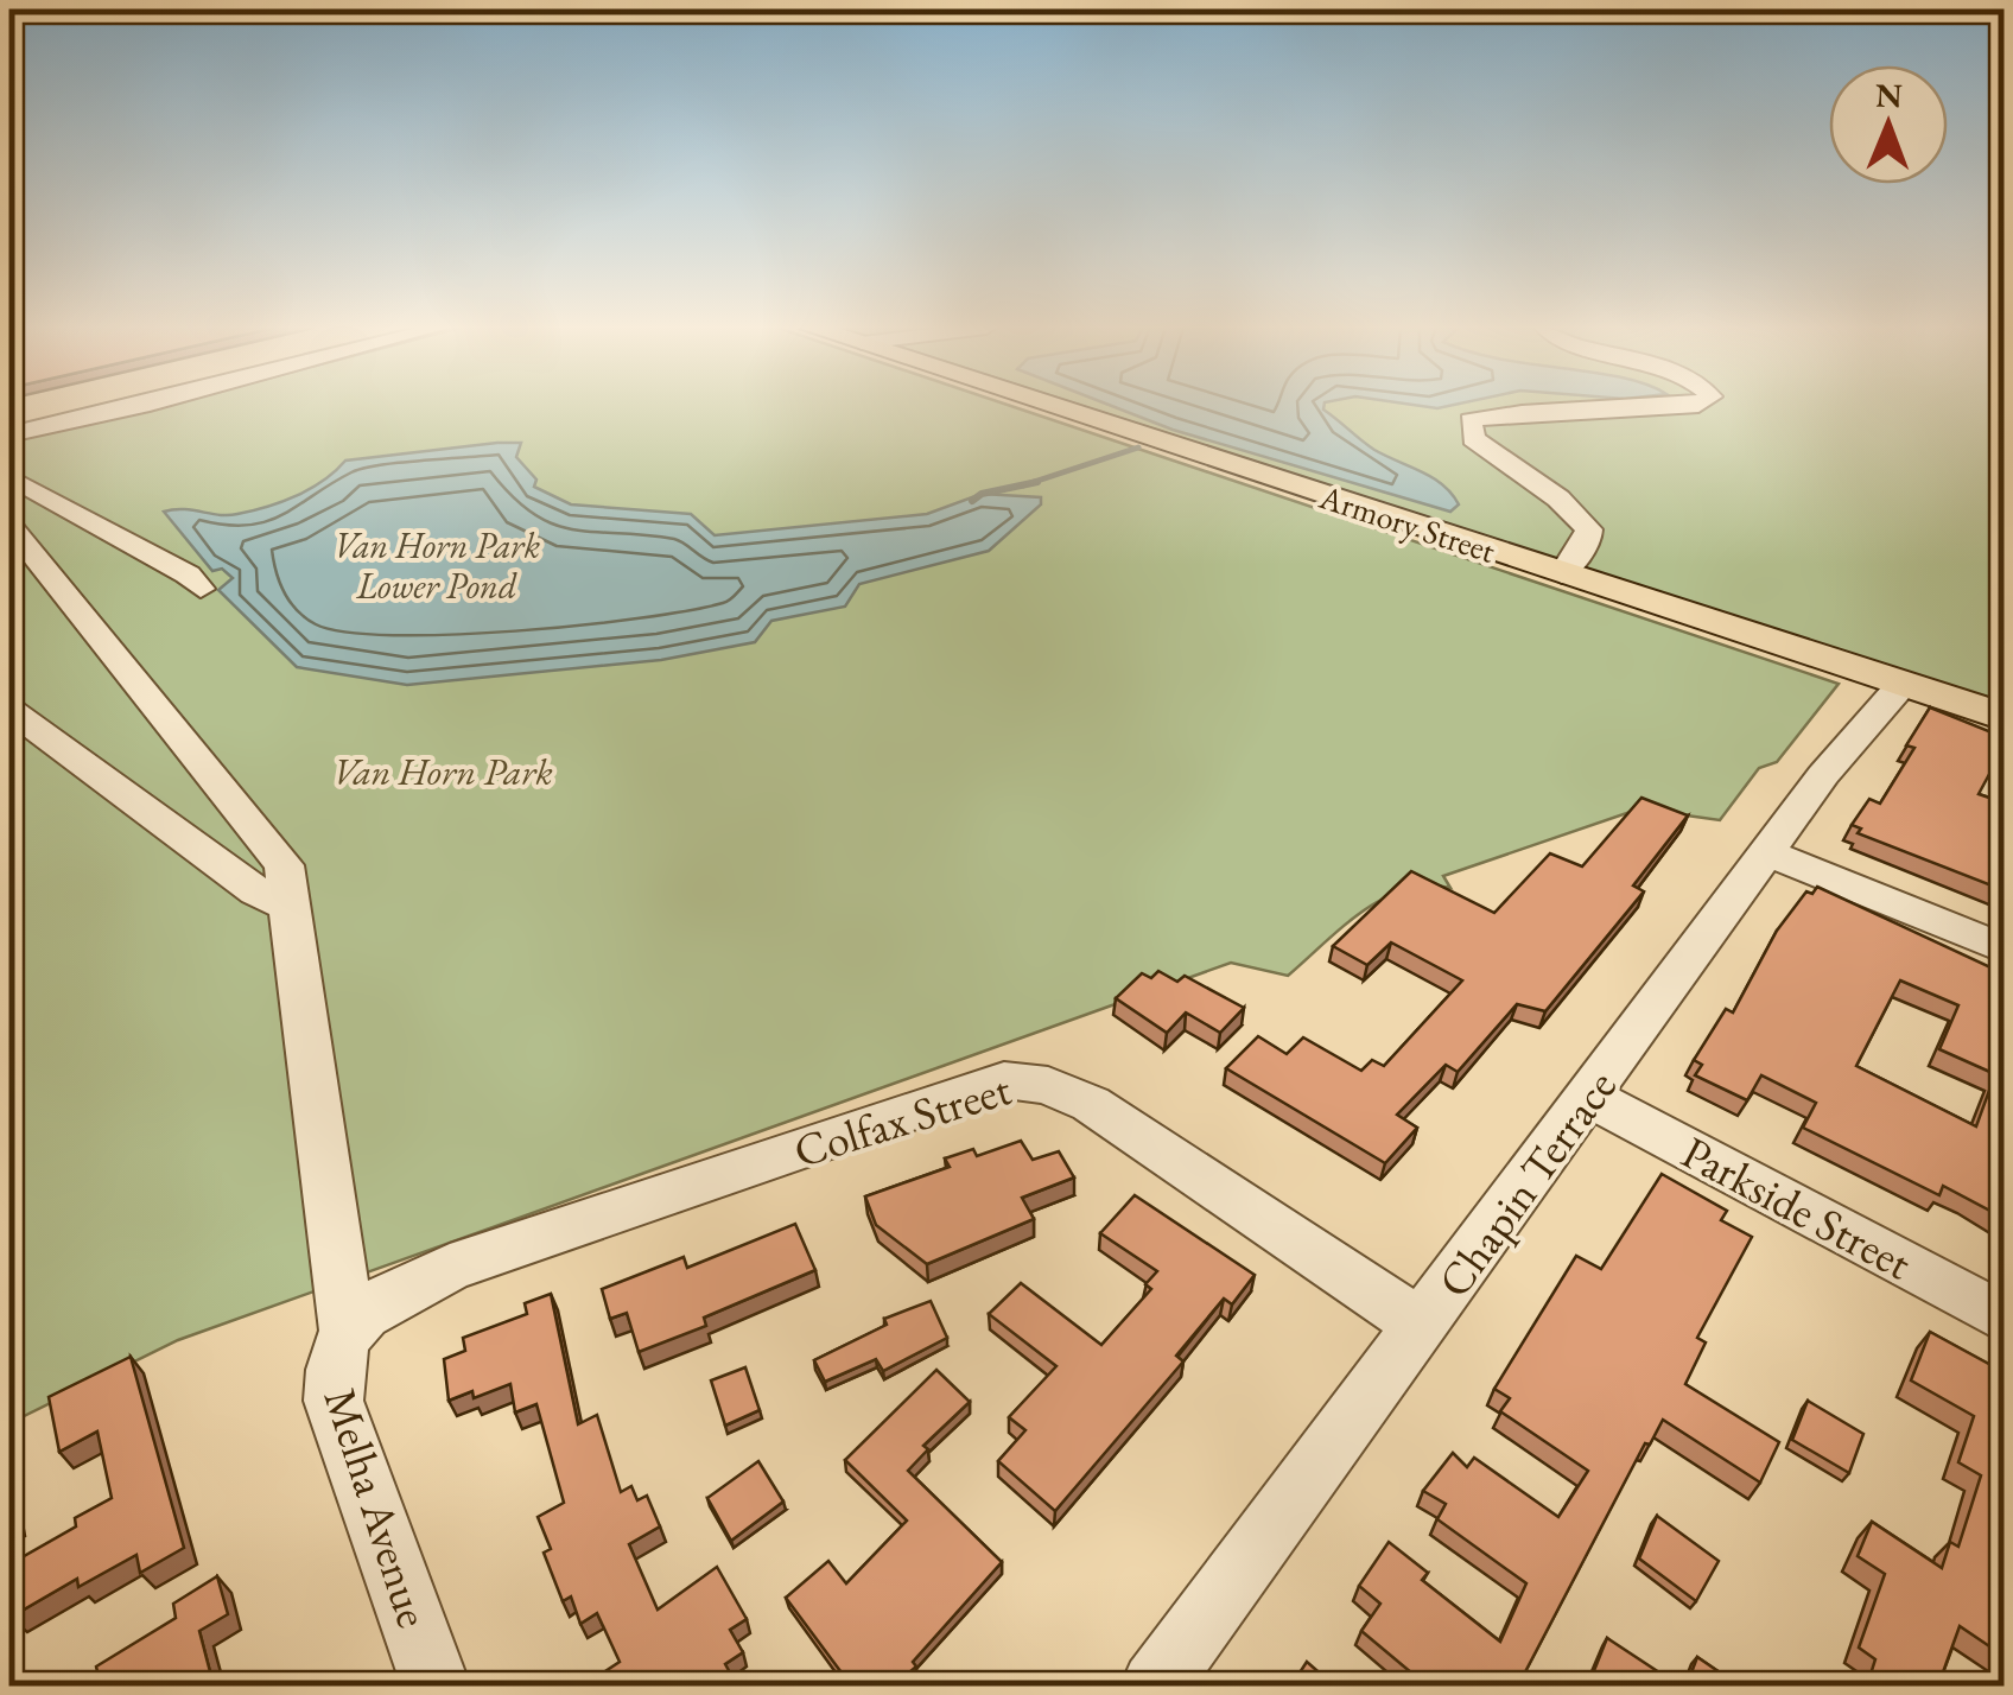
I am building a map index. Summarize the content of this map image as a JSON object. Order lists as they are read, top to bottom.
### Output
{
  "streets": {
    "main road": ["Armory Street"],
    "street": [
      "Colfax Street",
      "Chapin Terrace",
      "Parkside Street",
      "Melha Avenue"
    ]
  },
  "crossings": [
    ["Armory Street", "Chapin Terrace"],
    ["Colfax Street", "Chapin Terrace"],
    ["Colfax Street", "Melha Avenue"],
    ["Chapin Terrace", "Parkside Street"]
  ],
  "water": ["Van Horn Park Lower Pond"],
  "parks": ["Van Horn Park"],
  "north": "top"
}
